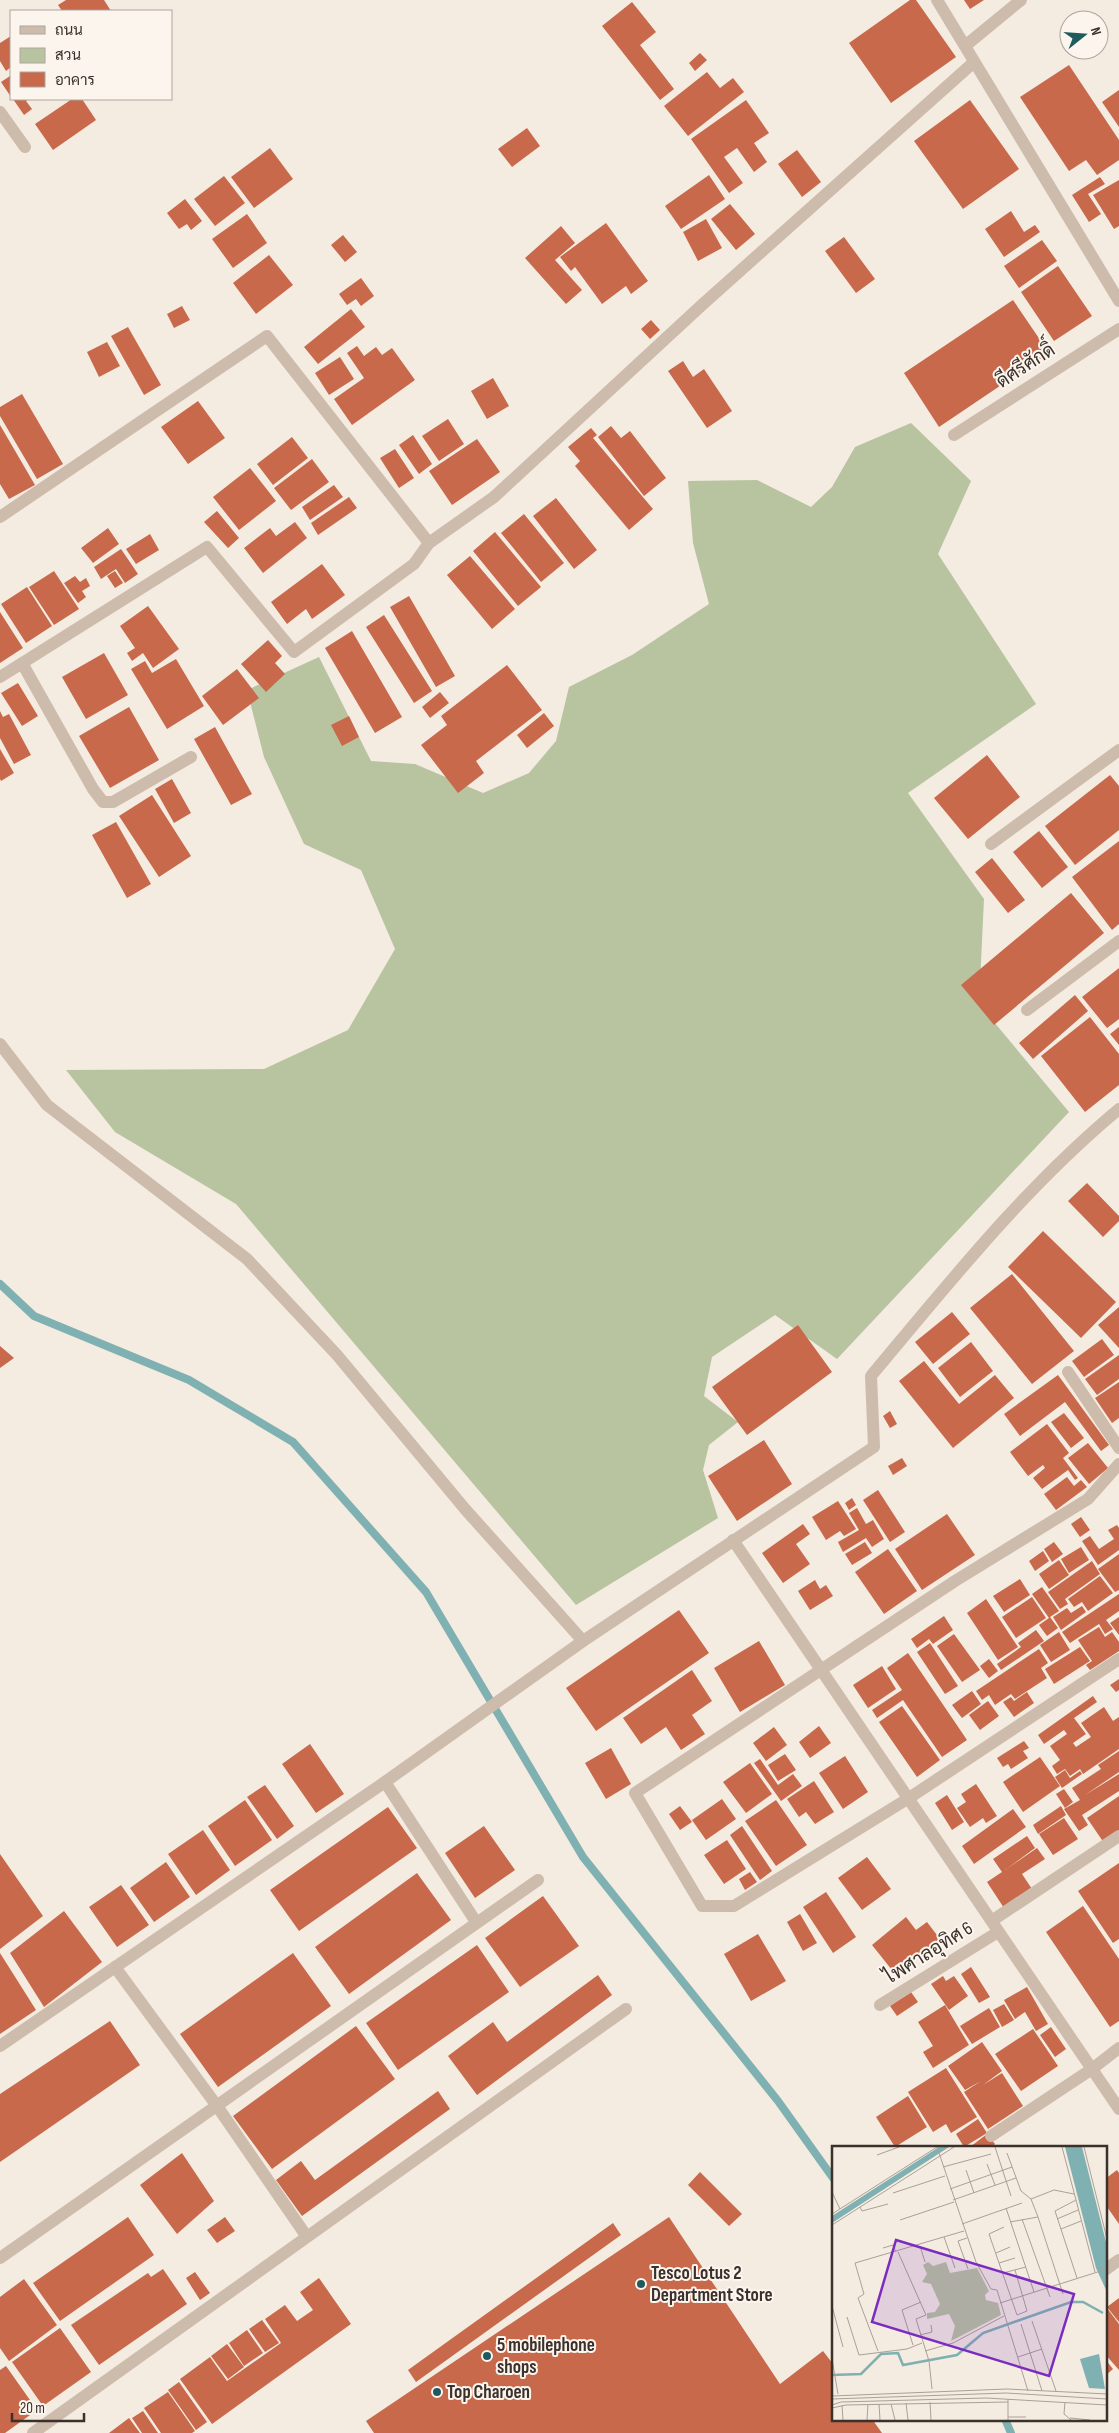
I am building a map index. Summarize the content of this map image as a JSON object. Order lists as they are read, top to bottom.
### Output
{
  "streets": {
    "street": ["ดีศรีศักดิ์", "ไพศาลอุทิศ 6"]
  },
  "places": ["Tesco Lotus 2 Department Store", "5 mobilephone shops", "Top Charoen"],
  "legend": ["ถนน", "สวน", "อาคาร"],
  "scale_bar": "20 m",
  "north": "right"
}
